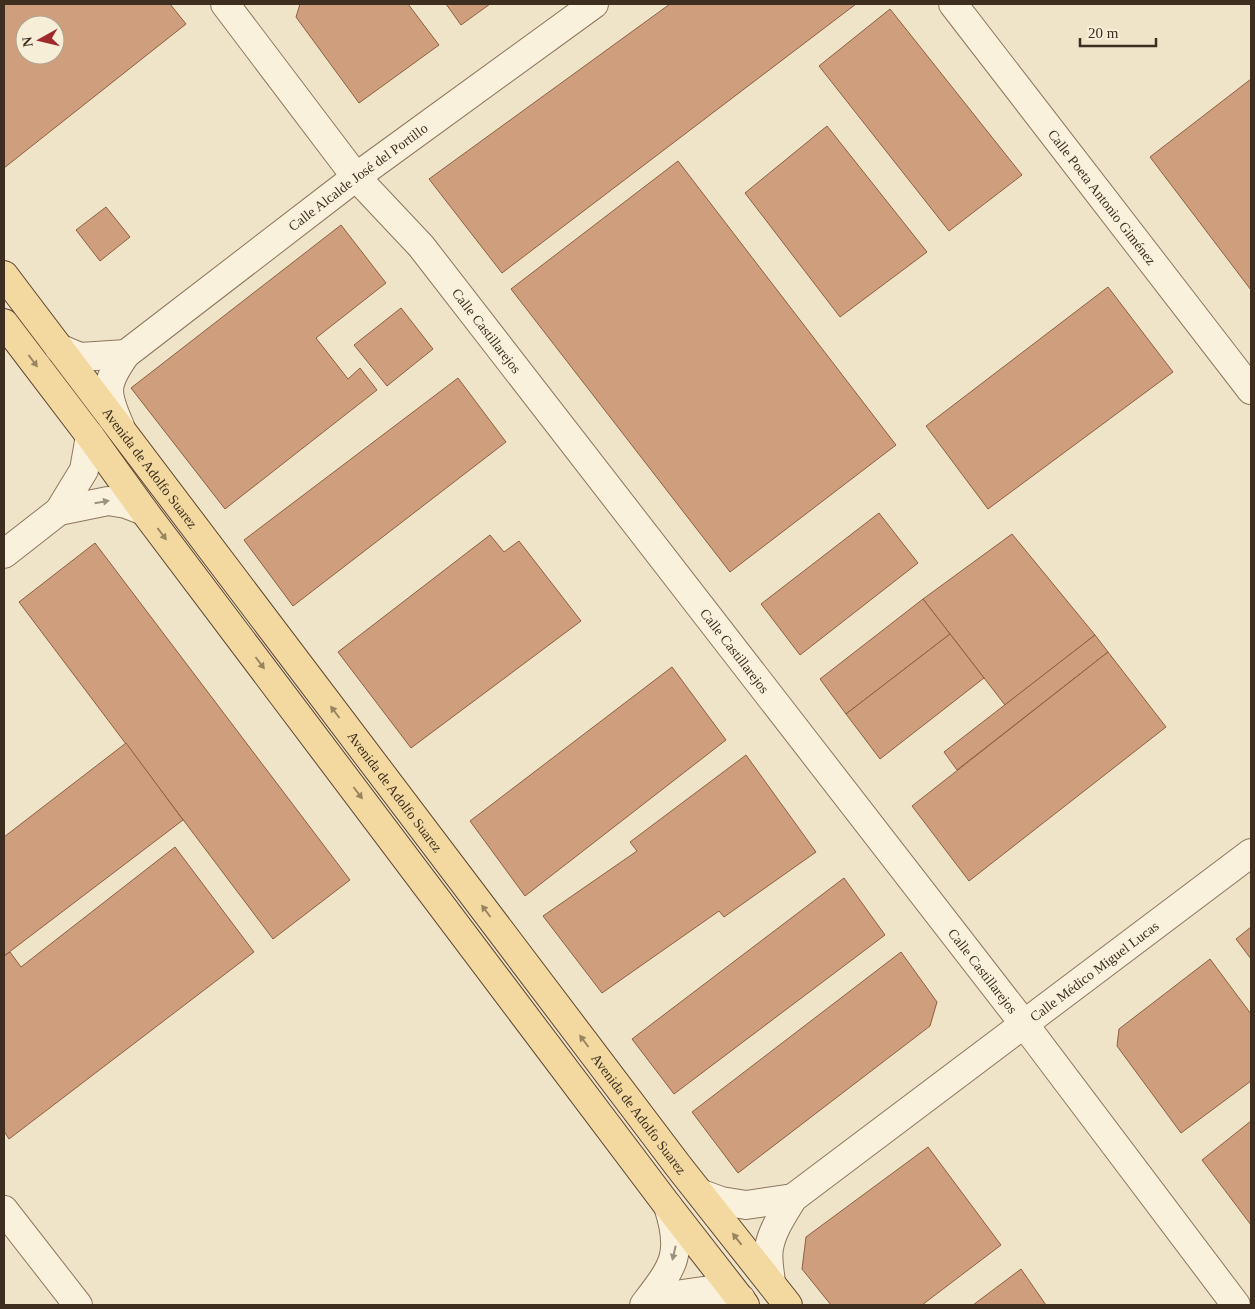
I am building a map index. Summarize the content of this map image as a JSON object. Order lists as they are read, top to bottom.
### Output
{
  "streets": {
    "main road": ["Avenida de Adolfo Suarez"],
    "street": [
      "Calle Alcalde José del Portillo",
      "Calle Poeta Antonio Giménez",
      "Calle Castillarejos",
      "Calle Médico Miguel Lucas"
    ]
  },
  "crossings": [
    ["Calle Alcalde José del Portillo", "Calle Castillarejos"],
    ["Calle Castillarejos", "Calle Médico Miguel Lucas"]
  ],
  "scale_bar": "20 m",
  "north": "left"
}
